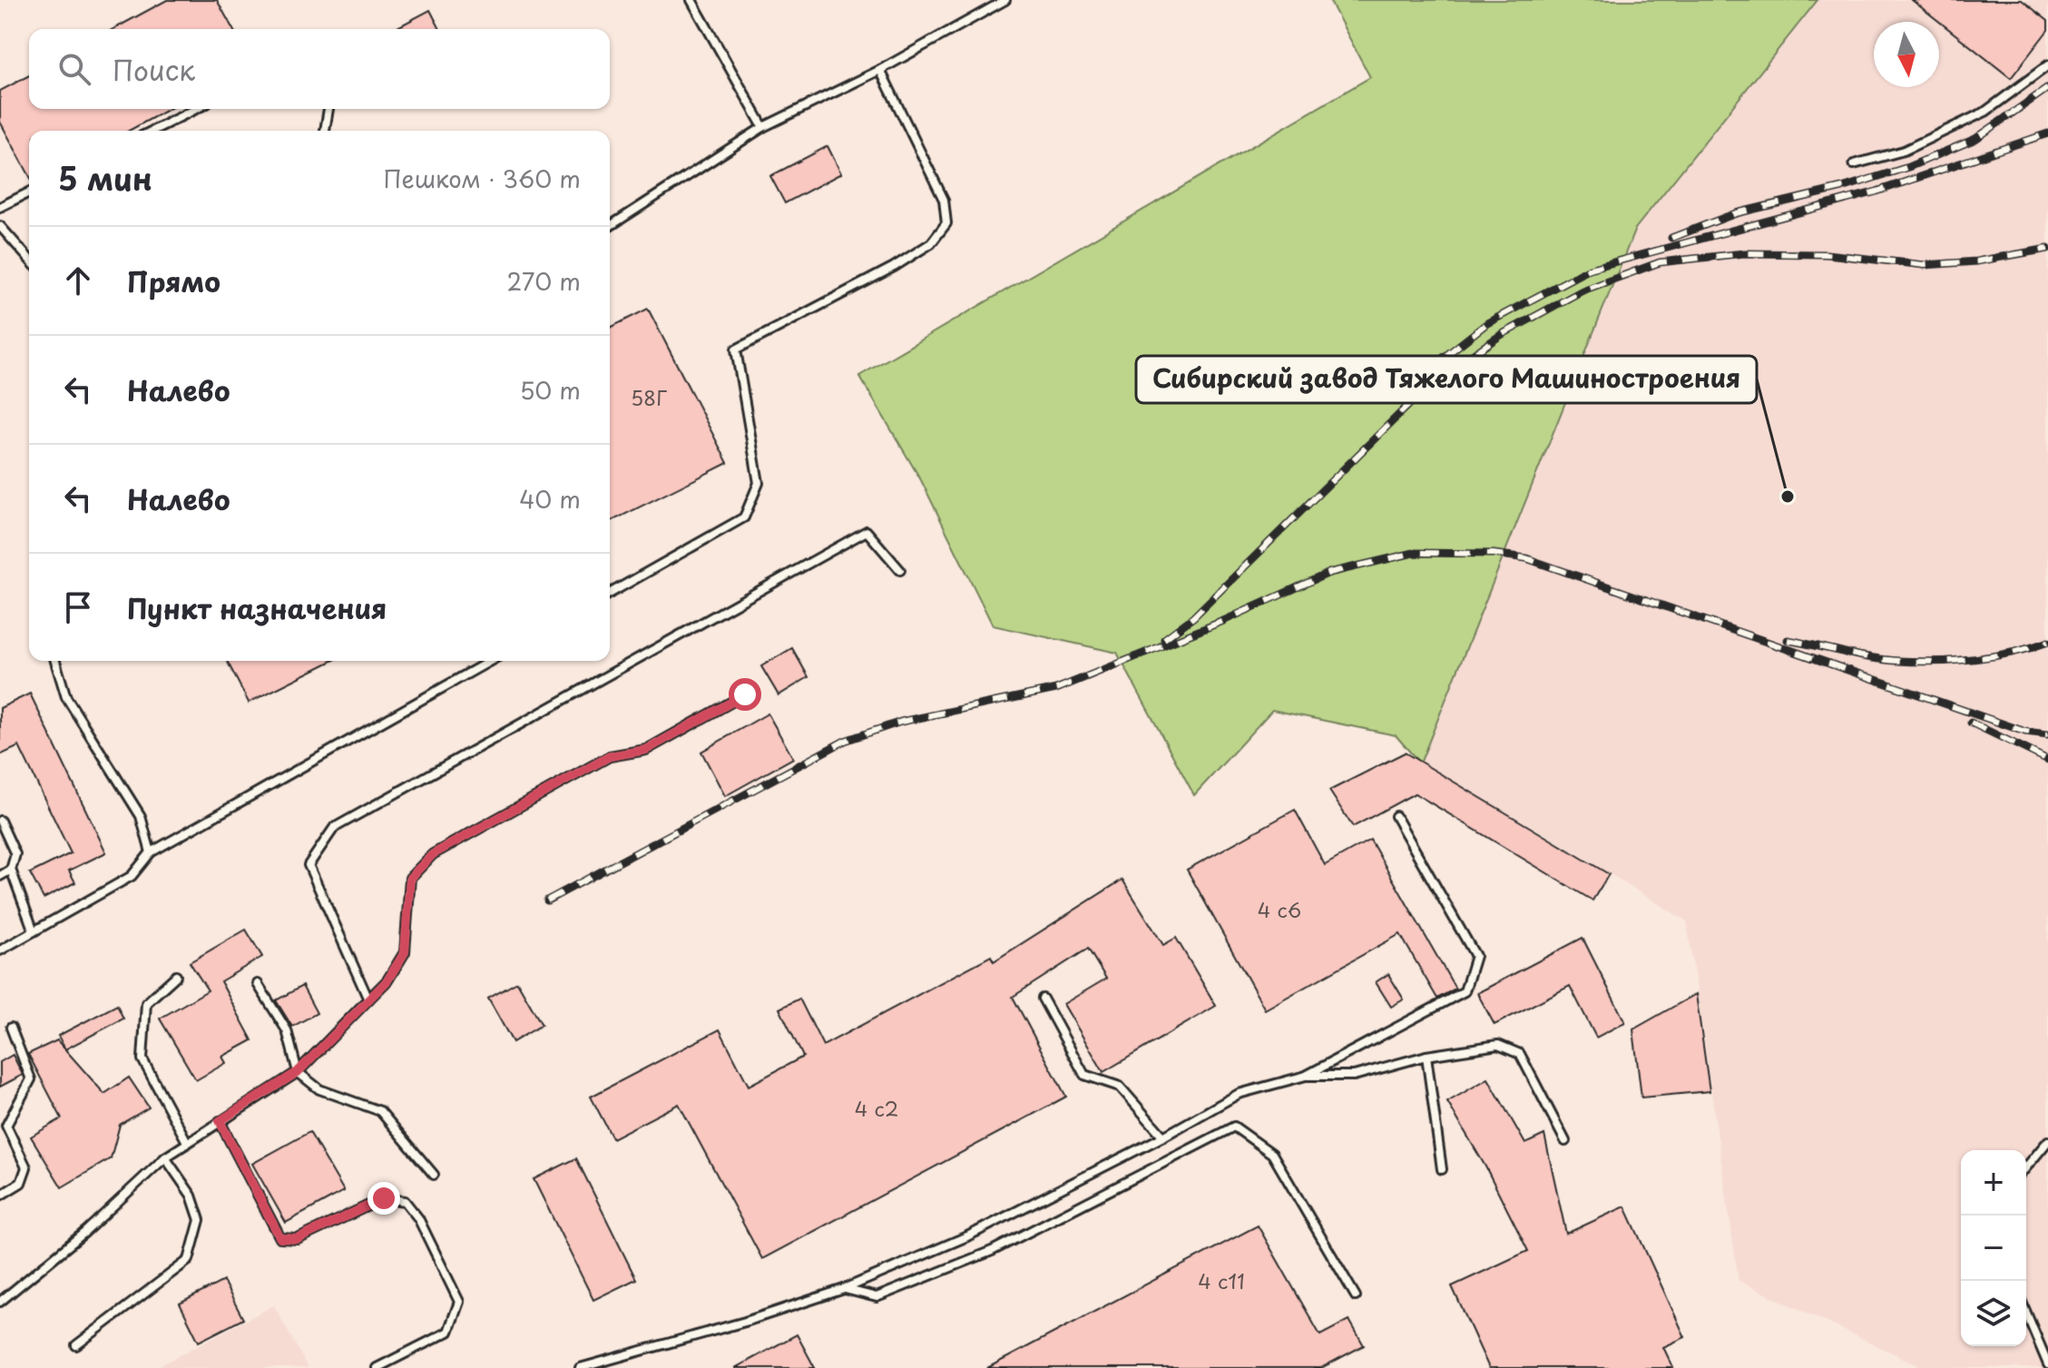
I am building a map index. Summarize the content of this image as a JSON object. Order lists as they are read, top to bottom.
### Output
{
  "places": ["Сибирский завод Тяжелого Машиностроения"],
  "house_numbers": [
    "58Г",
    "4 с6",
    "4 с2",
    "4 с11"
  ],
  "north": "bottom",
  "page": {
    "search": "Поиск",
    "heading": ["5 мин", "Пешком · 360 m"],
    "list": [
      ["Прямо", "270 m"],
      ["Налево", "50 m"],
      ["Налево", "40 m"],
      "Пункт назначения"
    ],
    "map_buttons": ["+", "−"]
  }
}
